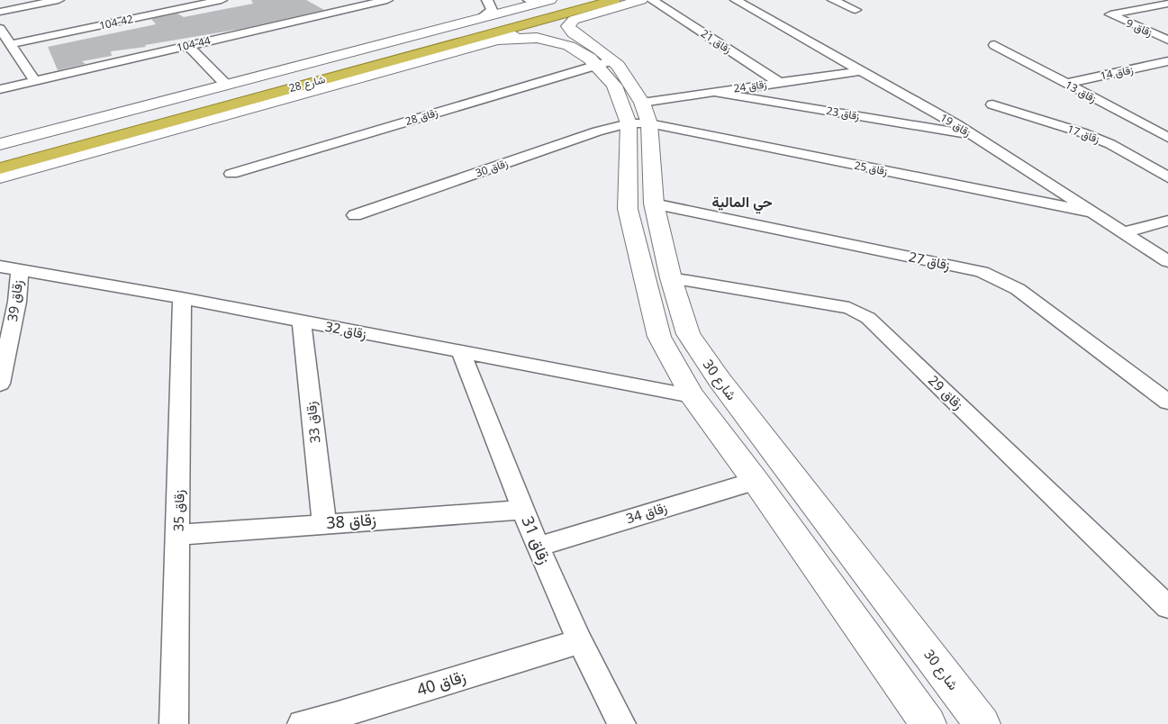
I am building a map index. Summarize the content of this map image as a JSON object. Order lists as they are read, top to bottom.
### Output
{
  "streets": {
    "highway": ["شارع 28"],
    "main road": ["شارع 30"],
    "street": [
      "104-42",
      "زقاق 9",
      "زقاق 21",
      "104-44",
      "زقاق 14",
      "زقاق 24",
      "زقاق 13",
      "زقاق 23",
      "زقاق 28",
      "زقاق 19",
      "زقاق 17",
      "زقاق 30",
      "زقاق 25",
      "زقاق 27",
      "زقاق 39",
      "زقاق 32",
      "زقاق 29",
      "زقاق 33",
      "زقاق 35",
      "زقاق 34",
      "زقاق 38",
      "زقاق 31",
      "زقاق 40"
    ]
  },
  "crossings": [
    ["زقاق 21", "زقاق 24"],
    ["زقاق 14", "زقاق 13"],
    ["شارع 28", "شارع 30"],
    ["زقاق 24", "زقاق 23"],
    ["زقاق 24", "زقاق 19"],
    ["زقاق 24", "زقاق 30"],
    ["زقاق 24", "زقاق 25"],
    ["زقاق 24", "شارع 30"],
    ["زقاق 23", "زقاق 19"],
    ["زقاق 28", "شارع 30"],
    ["زقاق 19", "زقاق 25"],
    ["زقاق 30", "زقاق 25"],
    ["زقاق 30", "شارع 30"],
    ["زقاق 25", "شارع 30"],
    ["زقاق 27", "شارع 30"],
    ["زقاق 39", "زقاق 32"],
    ["زقاق 32", "زقاق 33"],
    ["زقاق 32", "زقاق 35"],
    ["زقاق 32", "زقاق 31"],
    ["شارع 30", "زقاق 29"],
    ["زقاق 33", "زقاق 38"],
    ["زقاق 35", "زقاق 38"],
    ["زقاق 34", "زقاق 31"],
    ["زقاق 38", "زقاق 31"],
    ["زقاق 31", "زقاق 40"]
  ],
  "districts": ["حي المالية"]
}
